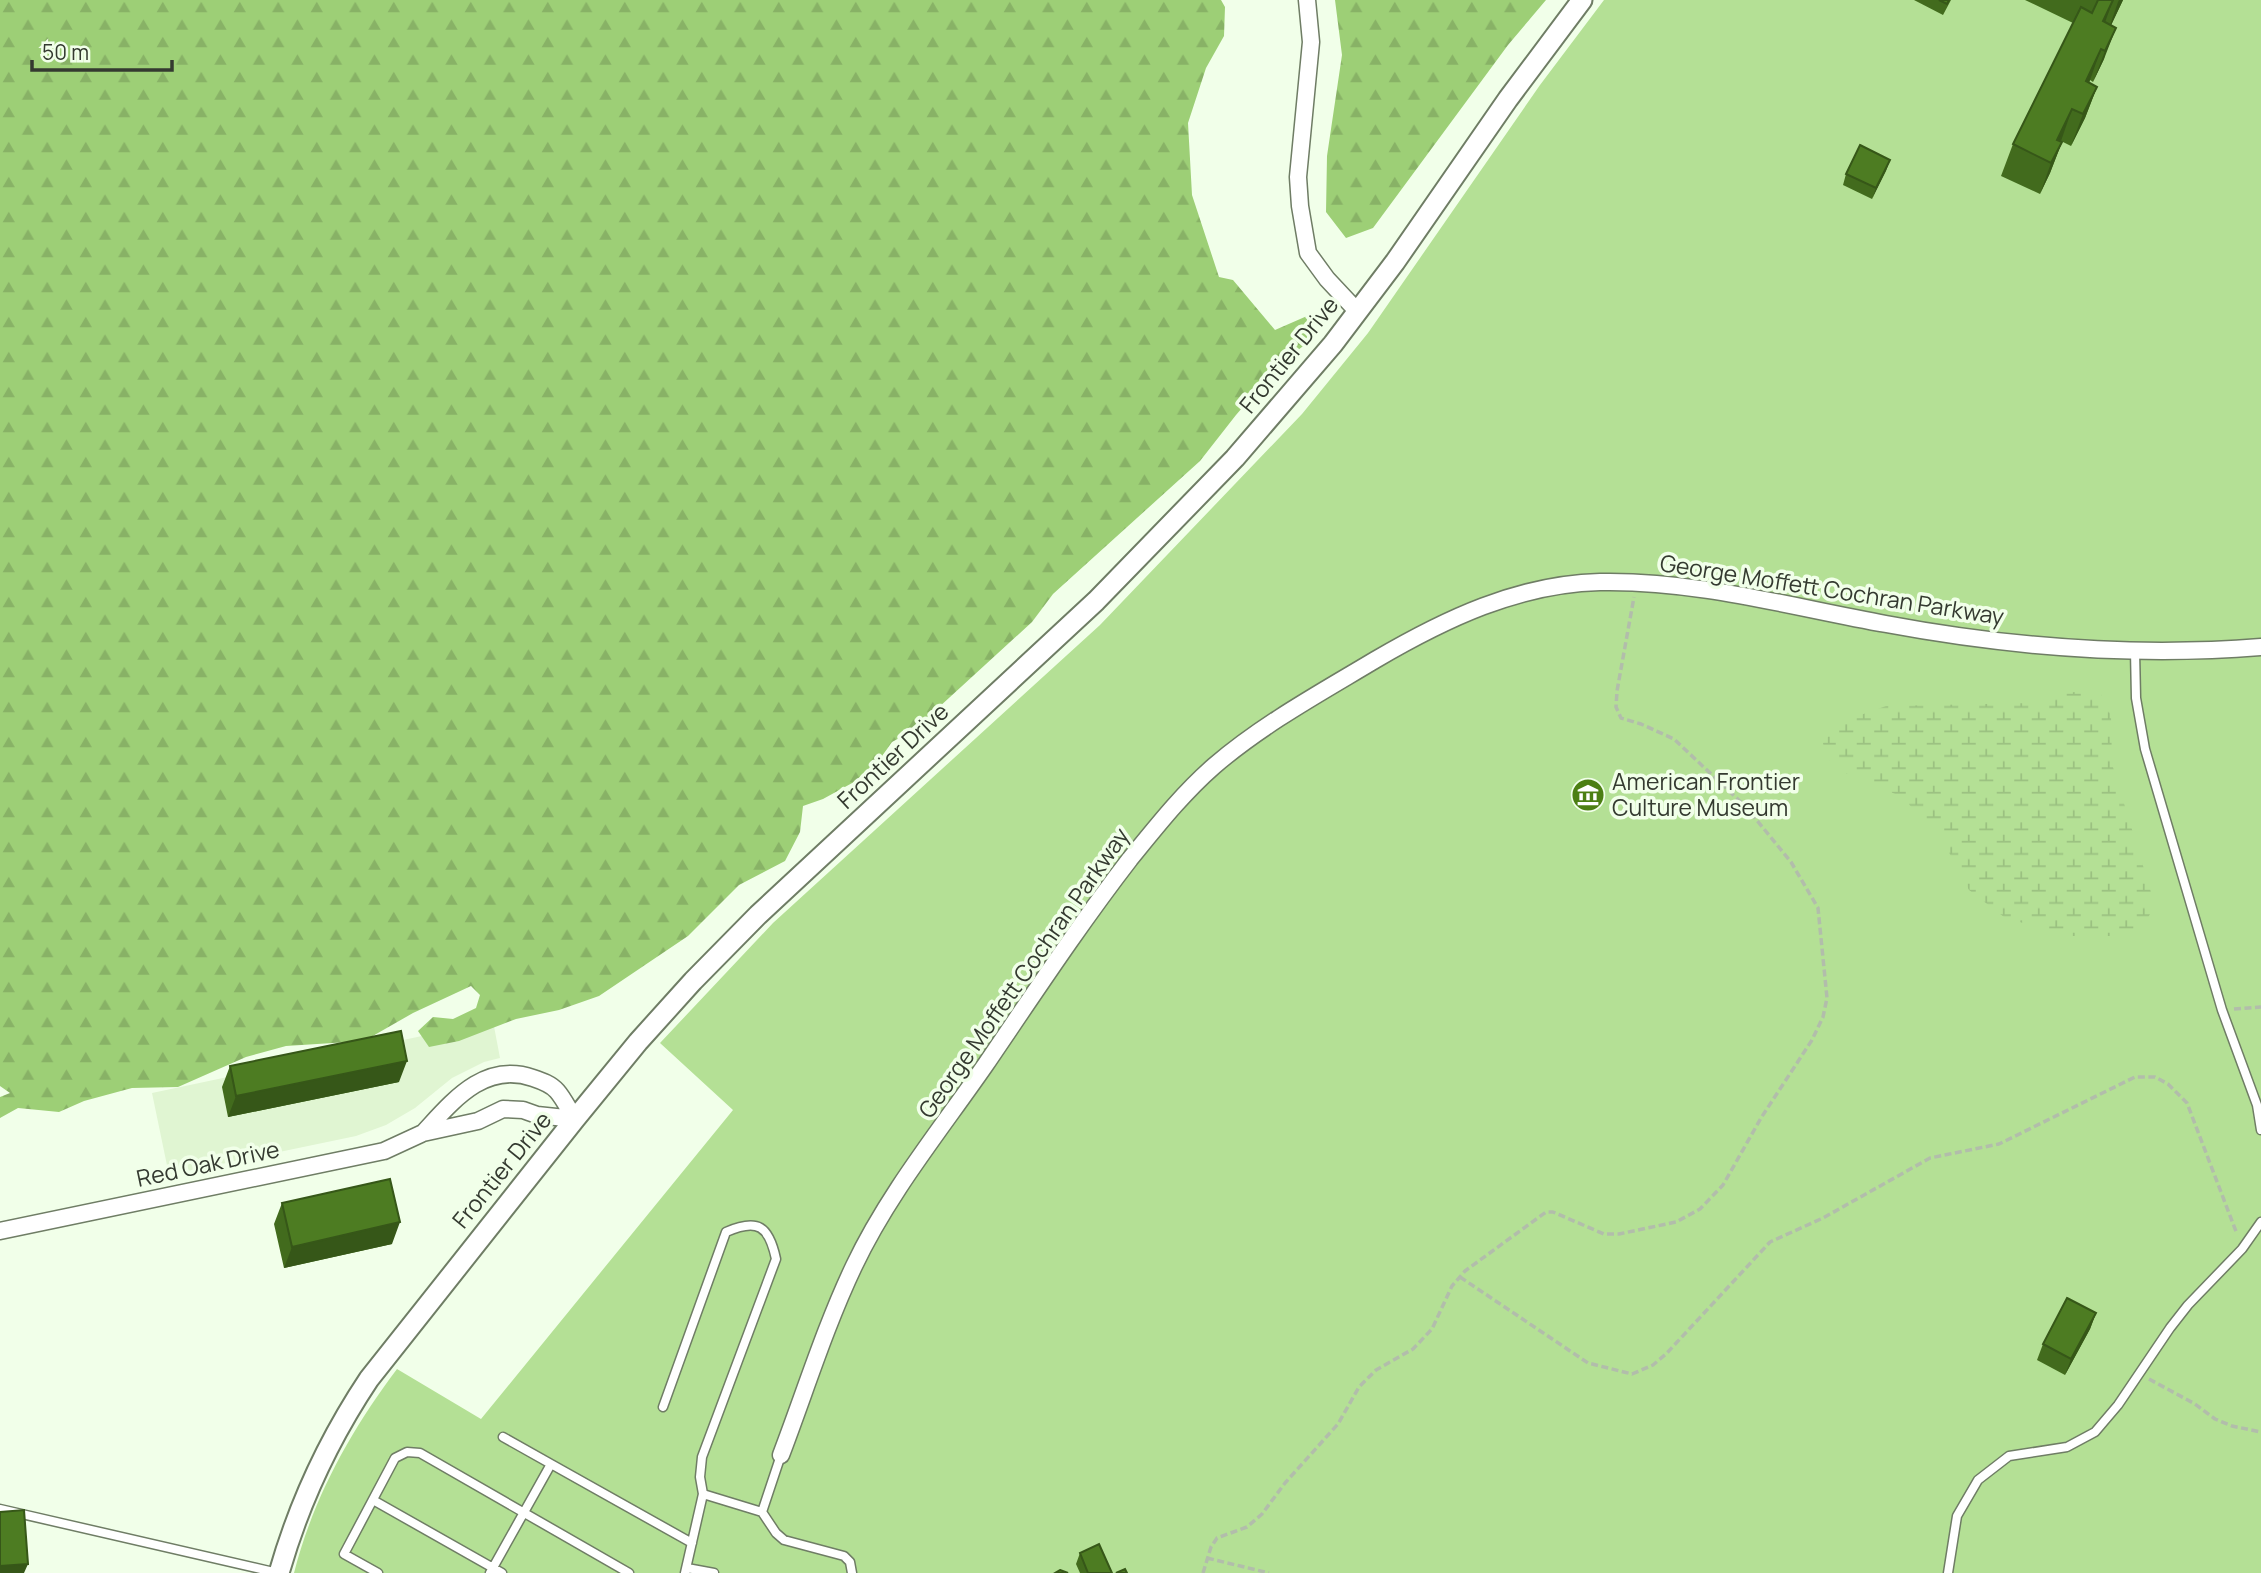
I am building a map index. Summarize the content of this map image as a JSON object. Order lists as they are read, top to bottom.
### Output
{
  "streets": {
    "street": ["Frontier Drive", "George Moffett Cochran Parkway", "Red Oak Drive"]
  },
  "crossings": [
    ["Frontier Drive", "Red Oak Drive"]
  ],
  "places": {
    "museum": ["American Frontier Culture Museum"]
  },
  "scale_bar": "50 m"
}
